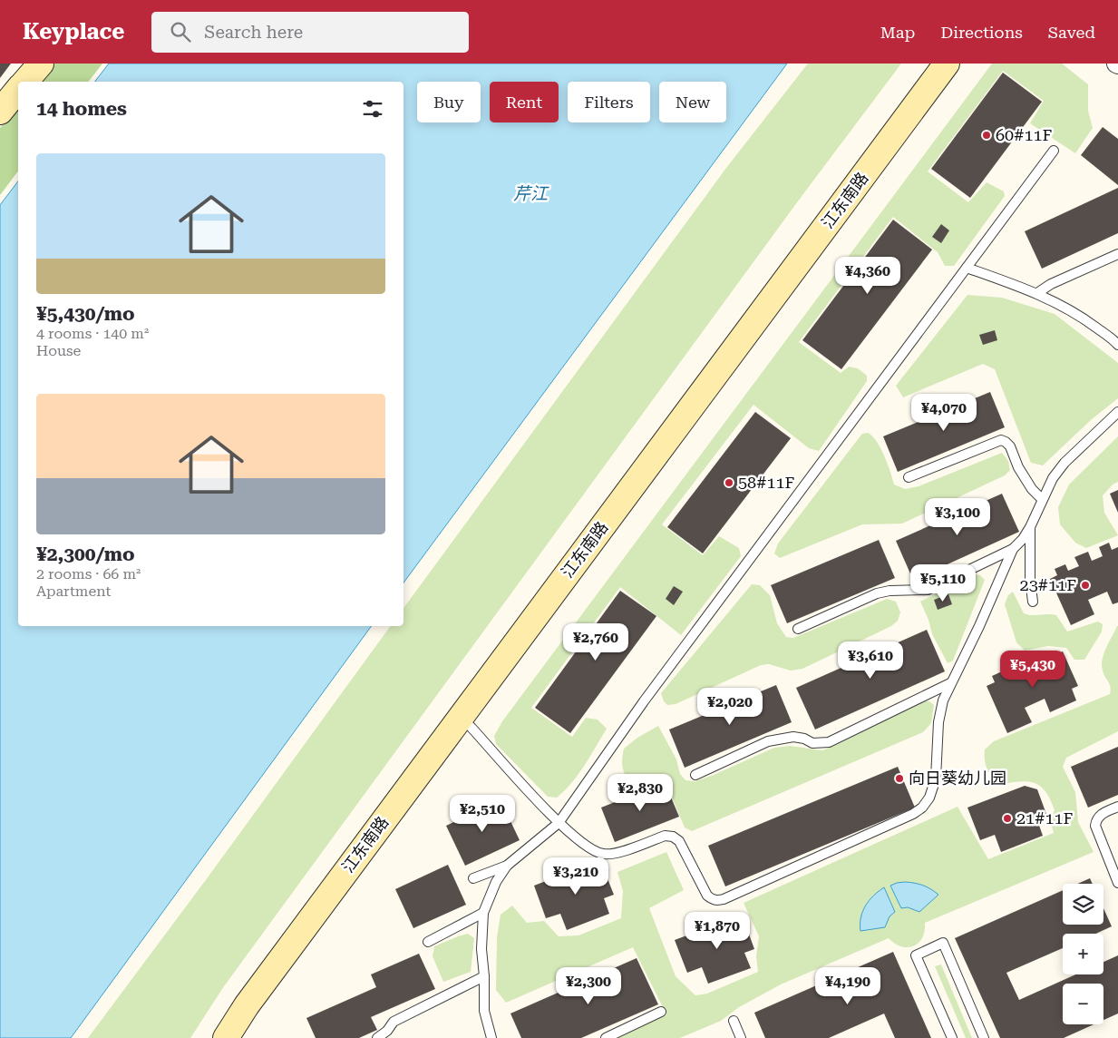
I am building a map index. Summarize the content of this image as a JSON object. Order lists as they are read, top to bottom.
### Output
{
  "streets": {
    "street": ["江东南路"]
  },
  "water": ["芹江"],
  "places": [
    "60#11F",
    "58#11F",
    "23#11F",
    "向日葵幼儿园",
    "21#11F"
  ],
  "page": {
    "header": "Keyplace",
    "search": "Search here",
    "nav": ["Map", "Directions", "Saved"],
    "chip": [
      "Buy",
      "Rent",
      "Filters",
      "New"
    ],
    "heading": "14 homes",
    "list": [
      {
        "name": "¥5,430/mo",
        "note": "4 rooms · 140 m² · House"
      },
      {
        "name": "¥2,300/mo",
        "note": "2 rooms · 66 m² · Apartment"
      }
    ],
    "price": [
      "¥4,360",
      "¥4,070",
      "¥3,100",
      "¥5,110",
      "¥2,760",
      "¥3,610",
      "¥5,430",
      "¥2,020",
      "¥2,830",
      "¥2,510",
      "¥3,210",
      "¥1,870",
      "¥2,300",
      "¥4,190"
    ],
    "map_buttons": ["+", "−"]
  }
}
